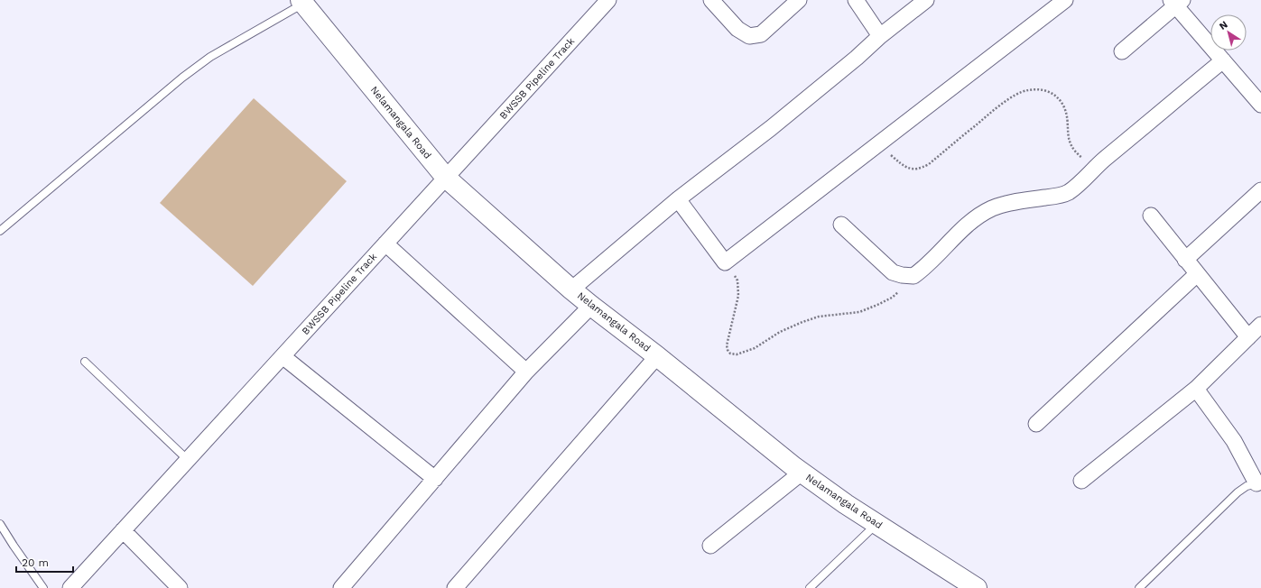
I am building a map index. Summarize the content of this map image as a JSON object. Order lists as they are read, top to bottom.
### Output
{
  "streets": {
    "main road": ["Nelamangala Road"],
    "street": ["BWSSB Pipeline Track"]
  },
  "crossings": [
    ["BWSSB Pipeline Track", "Nelamangala Road"]
  ],
  "scale_bar": "20 m",
  "north": "top left"
}
